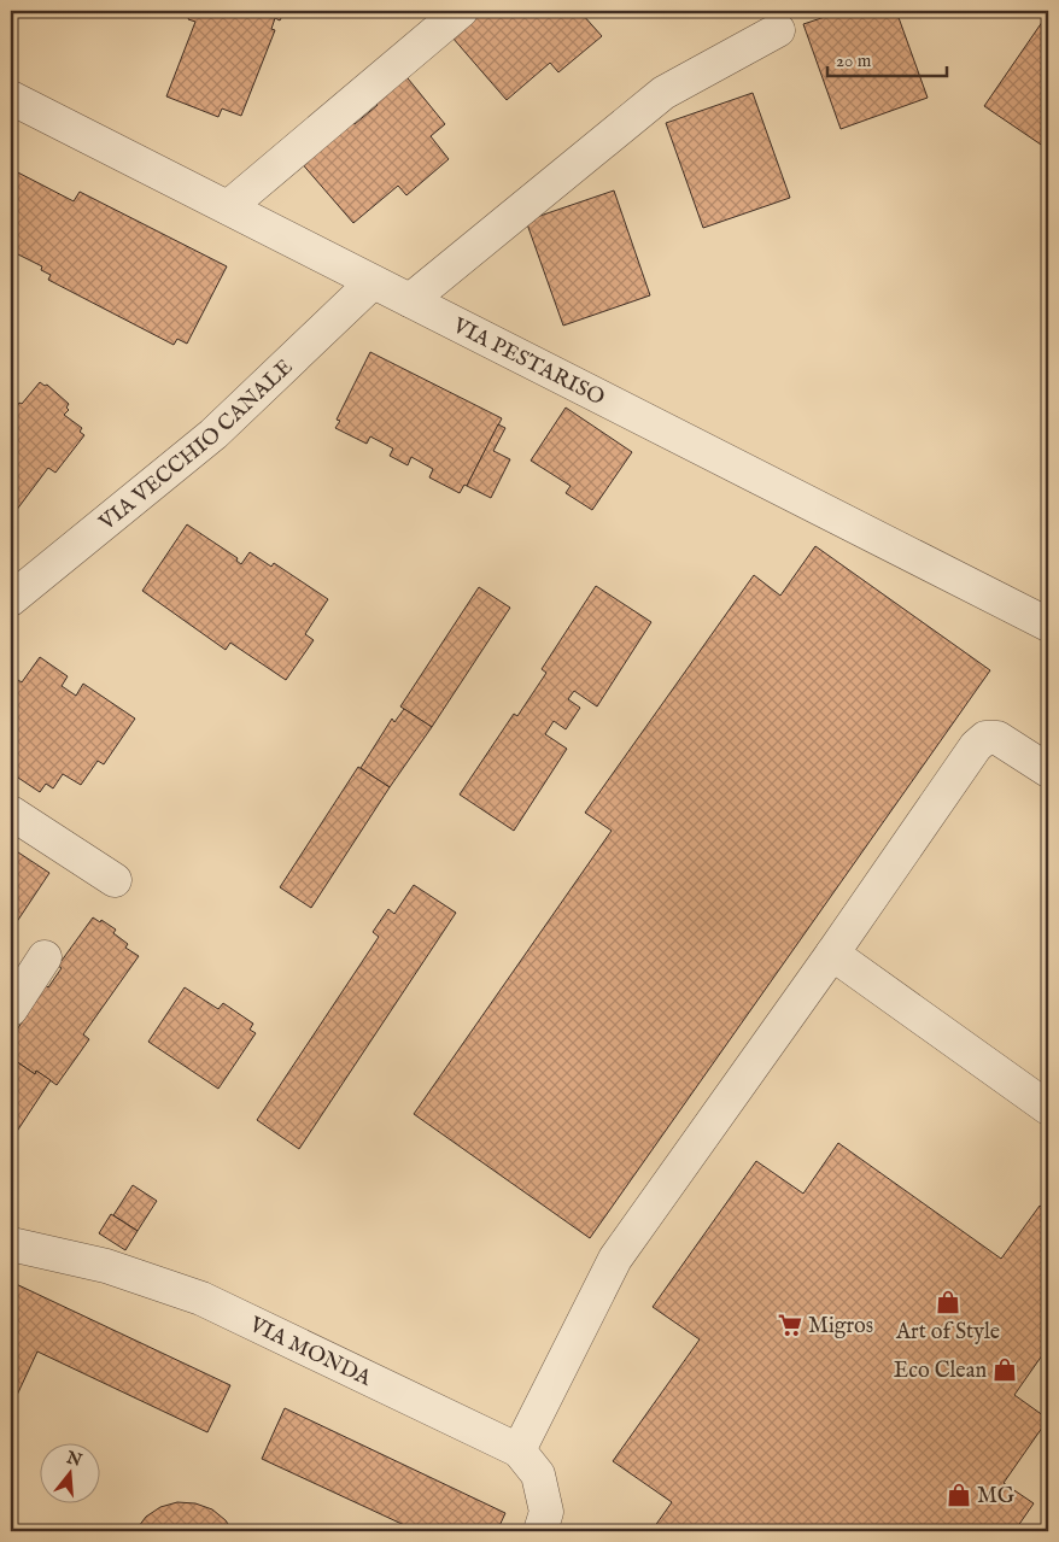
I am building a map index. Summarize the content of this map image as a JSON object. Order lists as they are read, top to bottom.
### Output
{
  "streets": {
    "street": ["VIA PESTARISO", "VIA VECCHIO CANALE", "VIA MONDA"]
  },
  "crossings": [
    ["VIA PESTARISO", "VIA VECCHIO CANALE"]
  ],
  "places": {
    "shop": ["Art of Style", "Eco Clean", "MG"],
    "supermarket": ["Migros"]
  },
  "scale_bar": "20 m",
  "north": "top"
}
